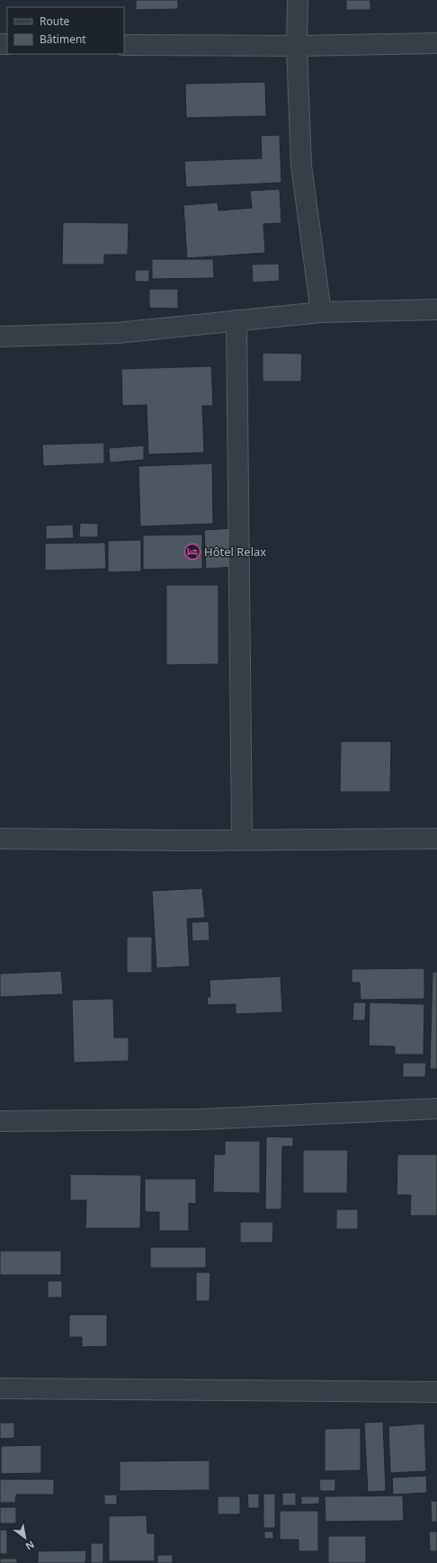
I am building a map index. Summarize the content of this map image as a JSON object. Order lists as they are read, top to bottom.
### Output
{
  "places": {
    "hotel": ["Hôtel Relax"]
  },
  "legend": ["Route", "Bâtiment"],
  "north": "bottom right"
}
